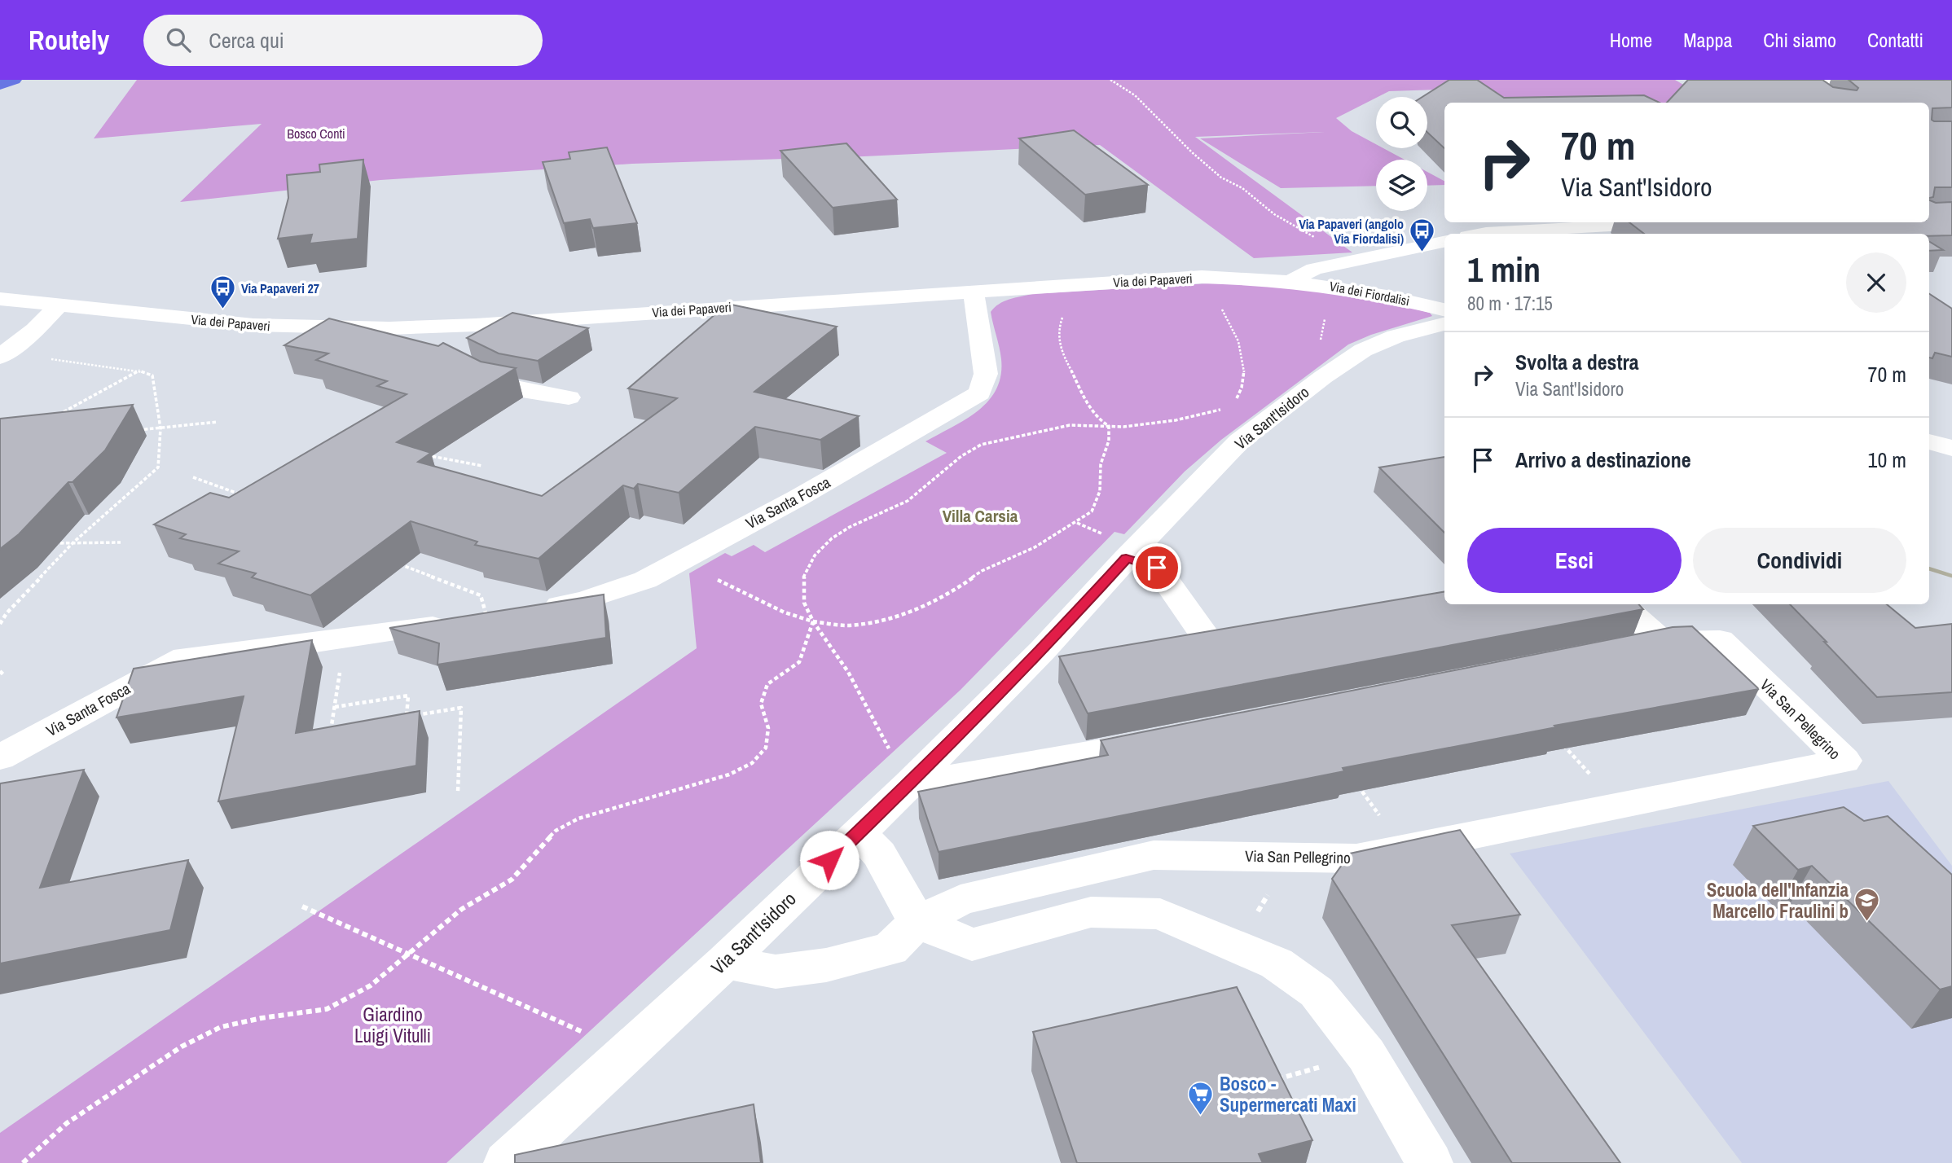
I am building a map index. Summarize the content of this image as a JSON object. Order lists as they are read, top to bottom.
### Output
{
  "streets": {
    "street": [
      "Via dei Papaveri",
      "Via dei Fiordalisi",
      "Via Sant'Isidoro",
      "Via Santa Fosca",
      "Via San Pellegrino"
    ]
  },
  "crossings": [
    ["Via dei Papaveri", "Via dei Fiordalisi"],
    ["Via dei Papaveri", "Via Santa Fosca"],
    ["Via Sant'Isidoro", "Via San Pellegrino"]
  ],
  "districts": ["Villa Carsia"],
  "parks": ["Bosco Conti", "Giardino Luigi Vitulli"],
  "places": {
    "bus stop": ["Via Papaveri (angolo Via Fiordalisi)", "Via Papaveri 27"],
    "school or university": ["Scuola dell'Infanzia Marcello Fraulini b"],
    "supermarket": ["Bosco - Supermercati Maxi"]
  },
  "page": {
    "header": "Routely",
    "search": "Cerca qui",
    "nav": [
      "Home",
      "Mappa",
      "Chi siamo",
      "Contatti"
    ],
    "turn": ["70 m", "Via Sant'Isidoro"],
    "heading": ["1 min", "80 m · 17:15"],
    "list": [
      {
        "name": "Svolta a destra",
        "note": "Via Sant'Isidoro",
        "value": "70 m"
      },
      {
        "name": "Arrivo a destinazione",
        "value": "10 m"
      }
    ],
    "buttons": ["Esci", "Condividi"]
  }
}
